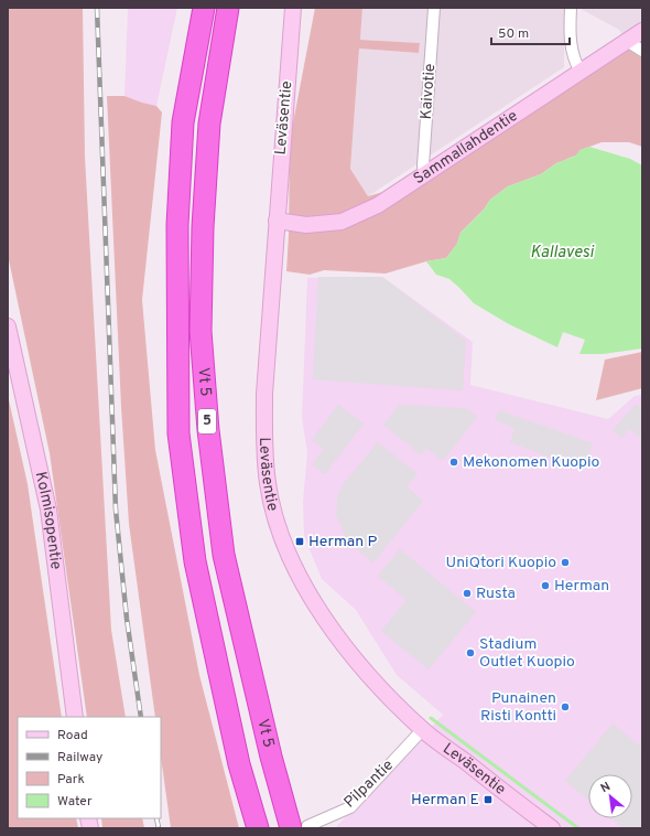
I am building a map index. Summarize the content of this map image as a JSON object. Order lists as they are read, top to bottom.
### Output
{
  "streets": {
    "highway": ["Vt 5", "5"],
    "main road": ["Leväsentie", "Sammallahdentie", "Kolmisopentie"],
    "street": ["Kaivotie", "Pilpantie"]
  },
  "crossings": [
    ["Kaivotie", "Sammallahdentie"],
    ["Leväsentie", "Sammallahdentie"],
    ["Leväsentie", "Pilpantie"],
    ["Vt 5", "Pilpantie"]
  ],
  "water": ["Kallavesi"],
  "places": {
    "other": [
      "Mekonomen Kuopio",
      "UniQtori Kuopio",
      "Herman",
      "Rusta",
      "Stadium Outlet Kuopio",
      "Punainen Risti Kontti"
    ],
    "transit": ["Herman P", "Herman E"]
  },
  "legend": [
    "Road",
    "Railway",
    "Park",
    "Water"
  ],
  "scale_bar": "50 m",
  "north": "top left"
}
